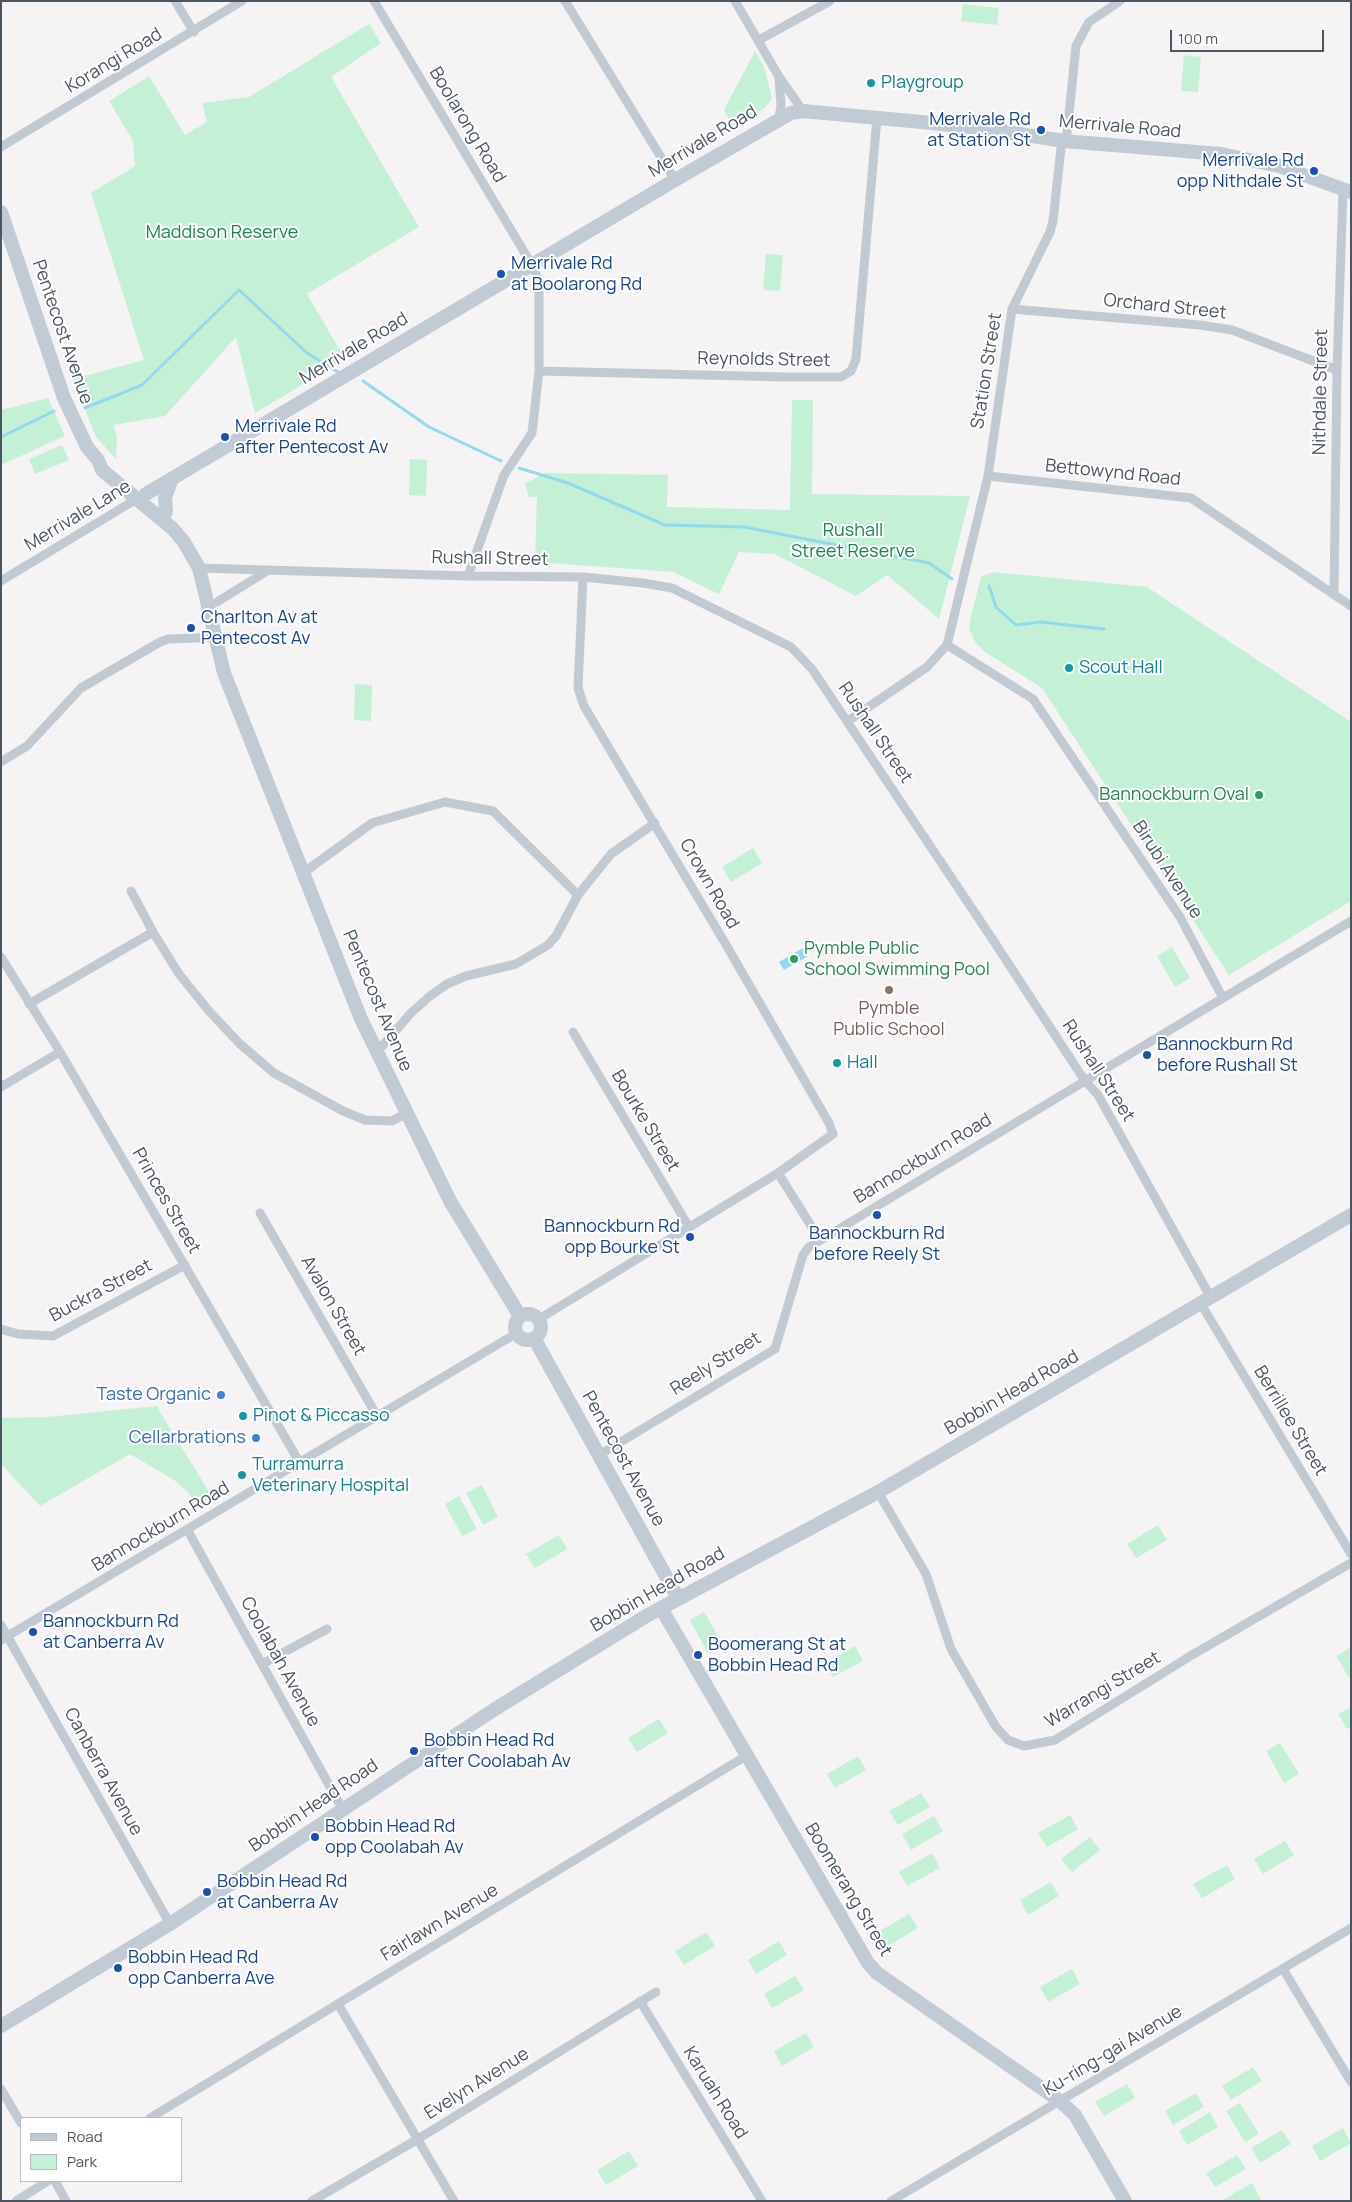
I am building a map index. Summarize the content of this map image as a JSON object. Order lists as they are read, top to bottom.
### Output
{
  "streets": {
    "street": [
      "Korangi Road",
      "Boolarong Road",
      "Merrivale Road",
      "Orchard Street",
      "Pentecost Avenue",
      "Reynolds Street",
      "Station Street",
      "Nithdale Street",
      "Bettowynd Road",
      "Merrivale Lane",
      "Rushall Street",
      "Birubi Avenue",
      "Crown Road",
      "Bourke Street",
      "Bannockburn Road",
      "Princes Street",
      "Buckra Street",
      "Avalon Street",
      "Reely Street",
      "Bobbin Head Road",
      "Berrillee Street",
      "Coolabah Avenue",
      "Warrangi Street",
      "Canberra Avenue",
      "Boomerang Street",
      "Fairlawn Avenue",
      "Ku-ring-gai Avenue",
      "Evelyn Avenue",
      "Karuah Road"
    ]
  },
  "crossings": [
    ["Boolarong Road", "Merrivale Road"],
    ["Boolarong Road", "Reynolds Street"],
    ["Boolarong Road", "Rushall Street"],
    ["Merrivale Road", "Pentecost Avenue"],
    ["Merrivale Road", "Reynolds Street"],
    ["Merrivale Road", "Station Street"],
    ["Merrivale Road", "Nithdale Street"],
    ["Merrivale Road", "Merrivale Lane"],
    ["Orchard Street", "Station Street"],
    ["Orchard Street", "Nithdale Street"],
    ["Pentecost Avenue", "Merrivale Lane"],
    ["Pentecost Avenue", "Rushall Street"],
    ["Pentecost Avenue", "Bannockburn Road"],
    ["Pentecost Avenue", "Reely Street"],
    ["Pentecost Avenue", "Bobbin Head Road"],
    ["Station Street", "Bettowynd Road"],
    ["Station Street", "Rushall Street"],
    ["Station Street", "Birubi Avenue"],
    ["Nithdale Street", "Bettowynd Road"],
    ["Rushall Street", "Crown Road"],
    ["Rushall Street", "Bannockburn Road"],
    ["Rushall Street", "Bobbin Head Road"],
    ["Rushall Street", "Berrillee Street"],
    ["Birubi Avenue", "Bannockburn Road"],
    ["Bannockburn Road", "Princes Street"],
    ["Bannockburn Road", "Avalon Street"],
    ["Bannockburn Road", "Reely Street"],
    ["Bannockburn Road", "Coolabah Avenue"],
    ["Bannockburn Road", "Canberra Avenue"],
    ["Princes Street", "Buckra Street"],
    ["Bobbin Head Road", "Berrillee Street"],
    ["Bobbin Head Road", "Coolabah Avenue"],
    ["Bobbin Head Road", "Warrangi Street"],
    ["Bobbin Head Road", "Canberra Avenue"],
    ["Bobbin Head Road", "Boomerang Street"],
    ["Boomerang Street", "Fairlawn Avenue"],
    ["Boomerang Street", "Ku-ring-gai Avenue"],
    ["Evelyn Avenue", "Karuah Road"]
  ],
  "parks": ["Maddison Reserve", "Rushall Street Reserve"],
  "places": [
    "Playgroup",
    "Merrivale Rd at Station St",
    "Merrivale Rd opp Nithdale St",
    "Merrivale Rd at Boolarong Rd",
    "Merrivale Rd after Pentecost Av",
    "Charlton Av at Pentecost Av",
    "Scout Hall",
    "Bannockburn Oval",
    "Pymble Public School Swimming Pool",
    "Pymble Public School",
    "Bannockburn Rd before Rushall St",
    "Hall",
    "Bannockburn Rd before Reely St",
    "Bannockburn Rd opp Bourke St",
    "Taste Organic",
    "Pinot & Piccasso",
    "Cellarbrations",
    "Turramurra Veterinary Hospital",
    "Bannockburn Rd at Canberra Av",
    "Boomerang St at Bobbin Head Rd",
    "Bobbin Head Rd after Coolabah Av",
    "Bobbin Head Rd opp Coolabah Av",
    "Bobbin Head Rd at Canberra Av",
    "Bobbin Head Rd opp Canberra Ave"
  ],
  "legend": ["Road", "Park"],
  "scale_bar": "100 m"
}
